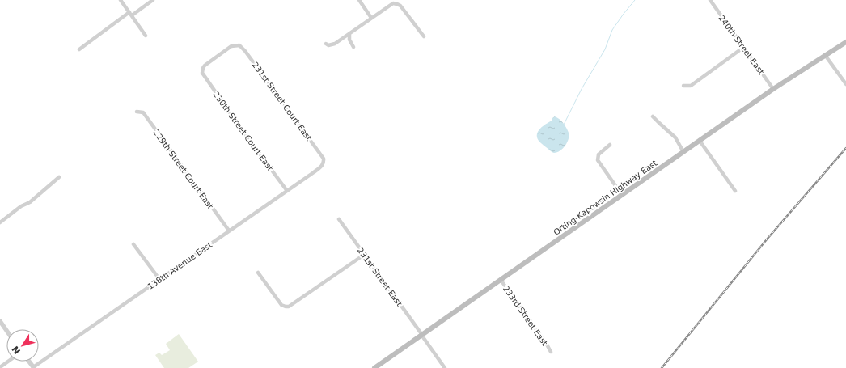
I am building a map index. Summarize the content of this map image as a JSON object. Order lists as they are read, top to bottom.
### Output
{
  "streets": {
    "main road": ["Orting-Kapowsin Highway East"],
    "street": [
      "240th Street East",
      "231st Street Court East",
      "230th Street Court East",
      "229th Street Court East",
      "138th Avenue East",
      "231st Street East",
      "233rd Street East"
    ]
  },
  "crossings": [
    ["240th Street East", "Orting-Kapowsin Highway East"],
    ["231st Street Court East", "230th Street Court East"],
    ["231st Street Court East", "138th Avenue East"],
    ["230th Street Court East", "138th Avenue East"],
    ["229th Street Court East", "138th Avenue East"],
    ["Orting-Kapowsin Highway East", "231st Street East"],
    ["Orting-Kapowsin Highway East", "233rd Street East"]
  ],
  "north": "bottom left"
}
